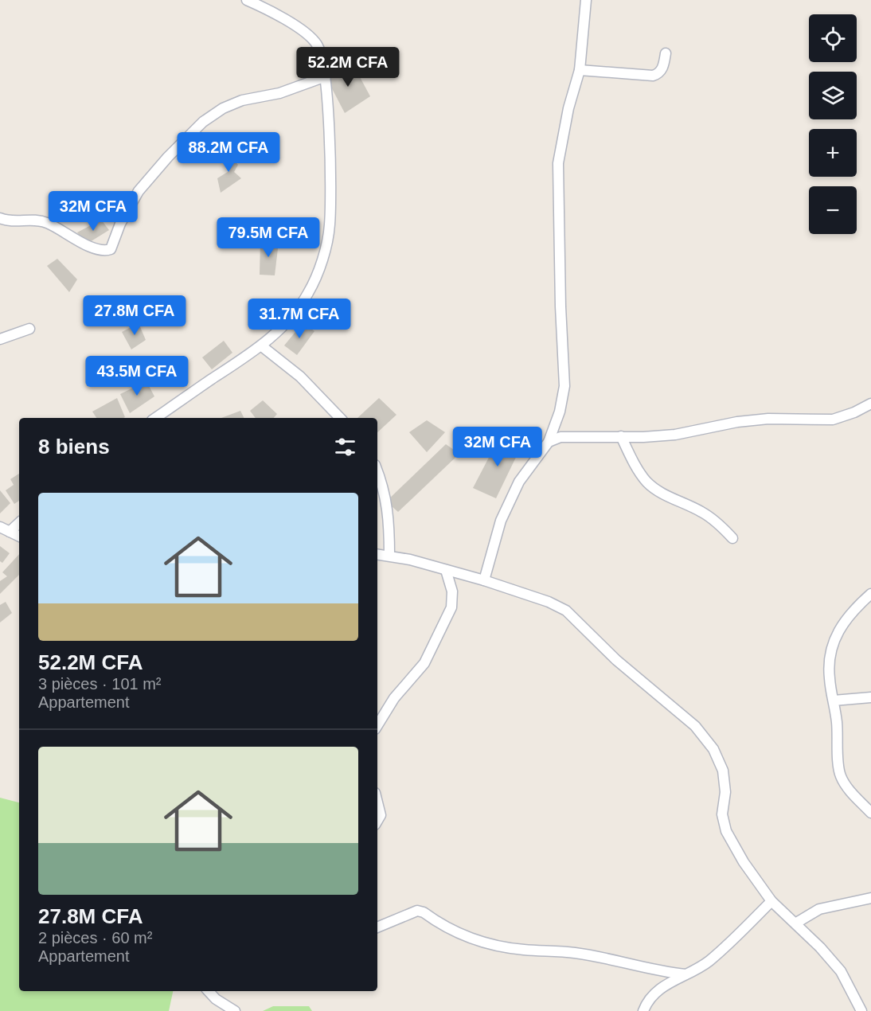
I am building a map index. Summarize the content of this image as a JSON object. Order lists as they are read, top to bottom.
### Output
{
  "page": {
    "map_buttons": ["+", "−"],
    "price": [
      "52.2M CFA",
      "88.2M CFA",
      "32M CFA",
      "79.5M CFA",
      "27.8M CFA",
      "31.7M CFA",
      "43.5M CFA",
      "32M CFA"
    ],
    "heading": "8 biens",
    "list": [
      {
        "name": "52.2M CFA",
        "note": "3 pièces · 101 m² · Appartement"
      },
      {
        "name": "27.8M CFA",
        "note": "2 pièces · 60 m² · Appartement"
      }
    ]
  }
}
